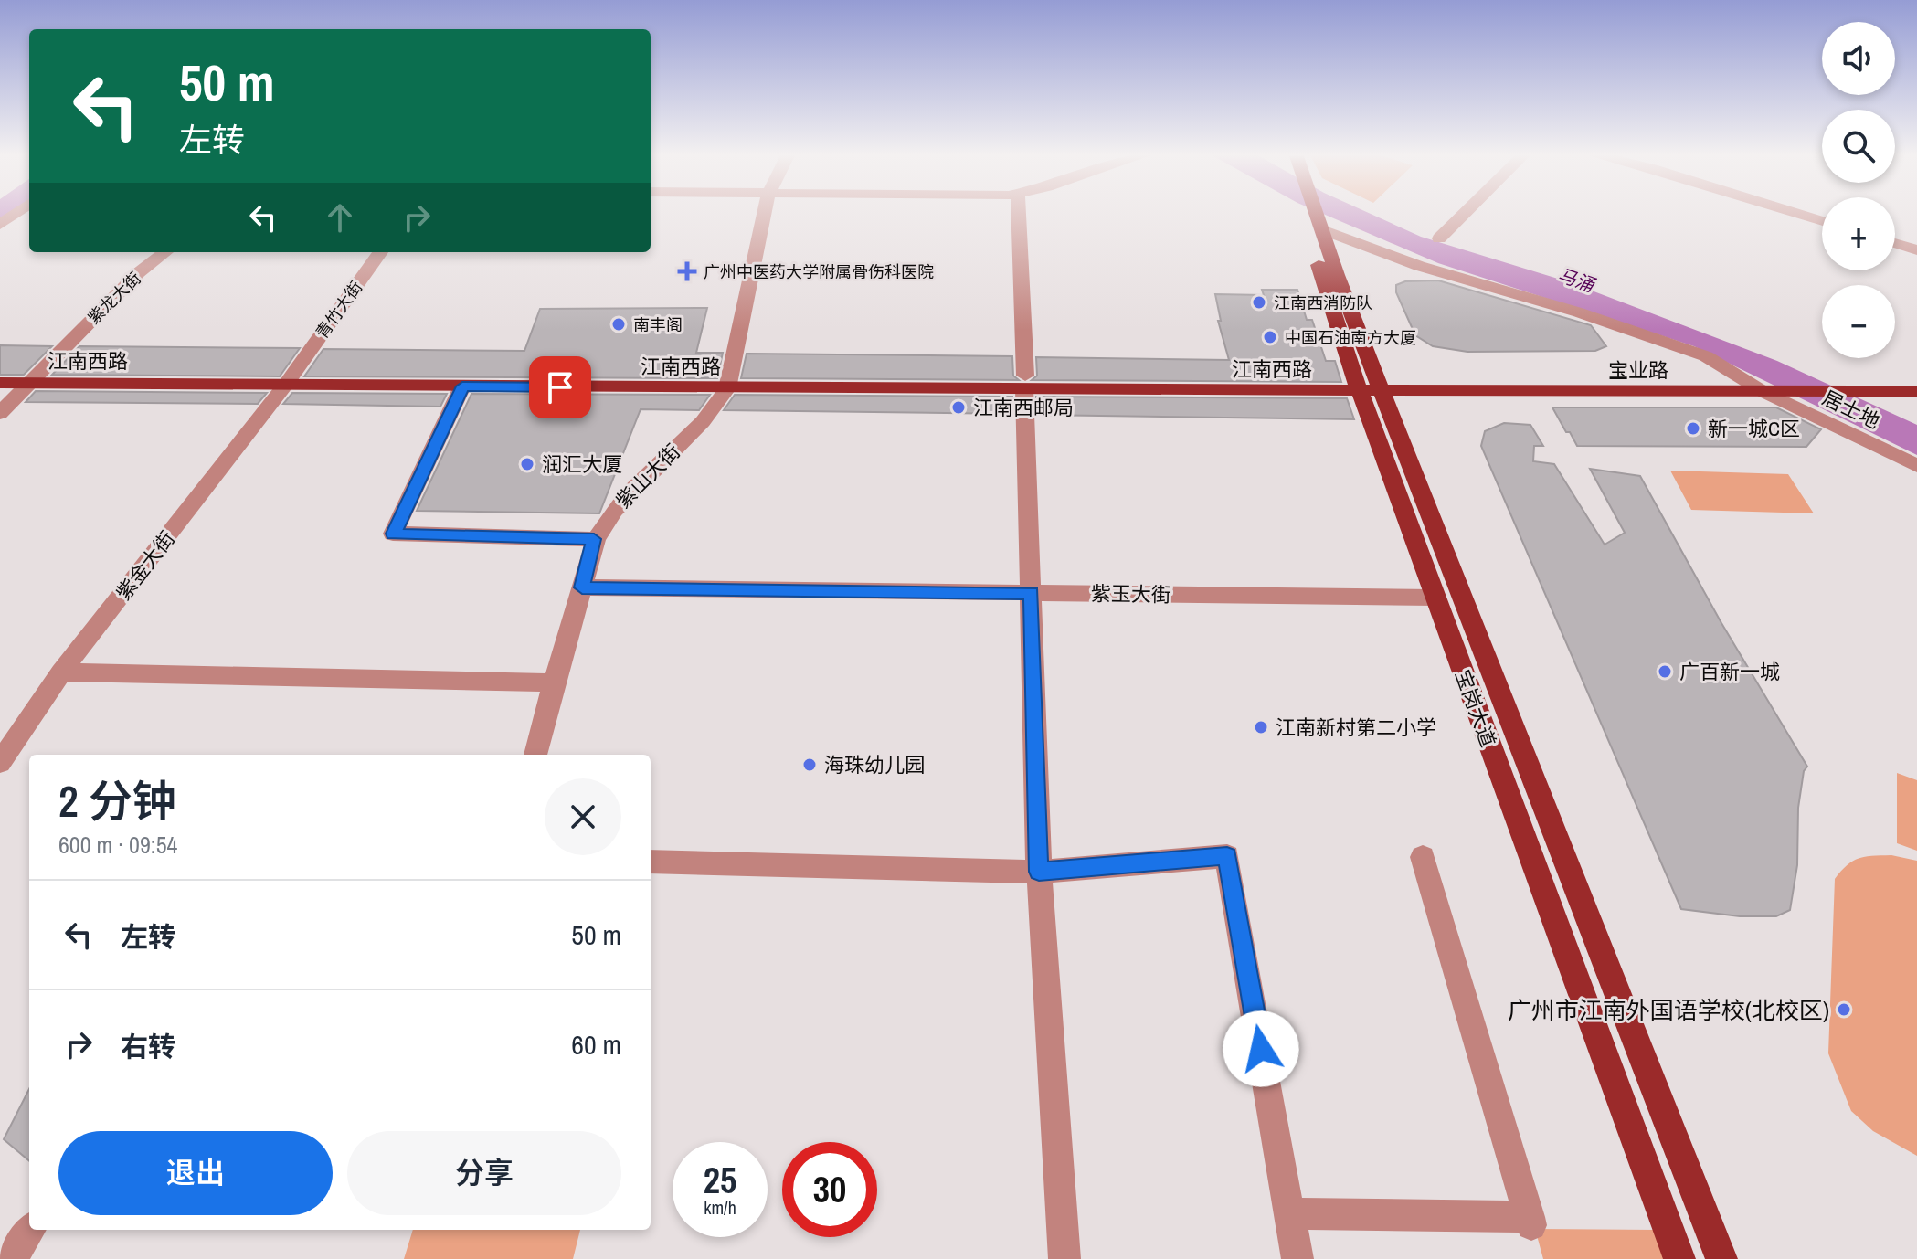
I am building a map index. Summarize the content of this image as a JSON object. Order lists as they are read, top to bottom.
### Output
{
  "streets": {
    "main road": ["江南西路", "宝业路", "宝岗大道"],
    "street": [
      "紫龙大街",
      "青竹大街",
      "居士地",
      "紫山大街",
      "紫金大街",
      "紫玉大街"
    ]
  },
  "crossings": [
    ["紫龙大街", "江南西路"],
    ["青竹大街", "江南西路"],
    ["青竹大街", "紫金大街"],
    ["江南西路", "宝业路"],
    ["江南西路", "紫山大街"],
    ["江南西路", "紫金大街"],
    ["江南西路", "宝岗大道"],
    ["宝业路", "居士地"],
    ["宝业路", "宝岗大道"],
    ["居士地", "宝岗大道"],
    ["紫玉大街", "宝岗大道"]
  ],
  "water": ["马涌"],
  "places": {
    "health": ["广州中医药大学附属骨伤科医院"],
    "other": [
      "江南西消防队",
      "南丰阁",
      "中国石油南方大厦",
      "江南西邮局",
      "新一城C区",
      "润汇大厦",
      "广百新一城",
      "江南新村第二小学",
      "海珠幼儿园",
      "广州市江南外国语学校(北校区)"
    ]
  },
  "page": {
    "map_buttons": ["+", "−"],
    "turn": ["50 m", "左转"],
    "heading": ["2 分钟", "600 m · 09:54"],
    "list": [
      {
        "name": "左转",
        "value": "50 m"
      },
      {
        "name": "右转",
        "value": "60 m"
      }
    ],
    "buttons": ["退出", "分享"],
    "speed": "25 km/h",
    "limit": "30"
  }
}
